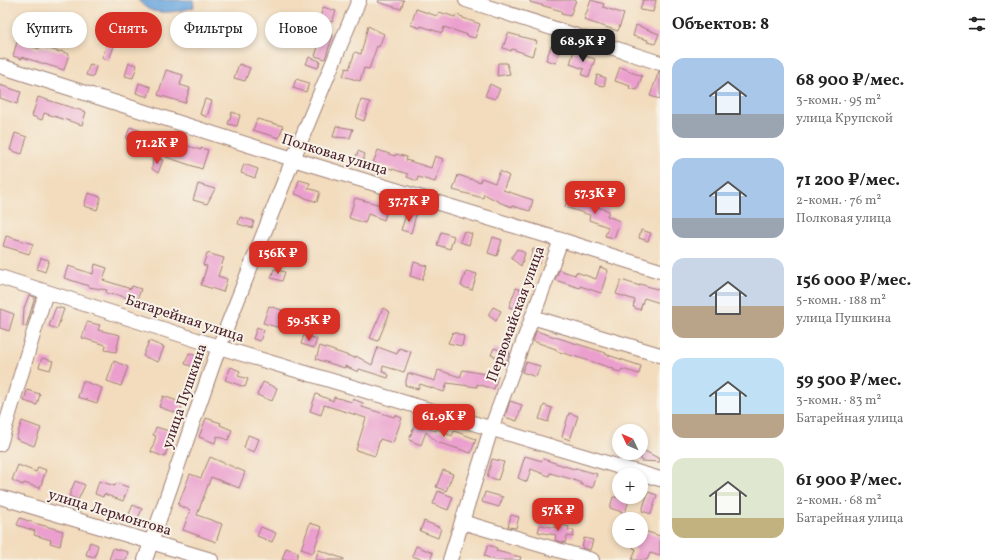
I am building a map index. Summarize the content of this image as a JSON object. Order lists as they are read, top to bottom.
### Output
{
  "streets": {
    "street": [
      "Полковая улица",
      "Первомайская улица",
      "Батарейная улица",
      "улица Пушкина",
      "улица Лермонтова"
    ]
  },
  "crossings": [
    ["Полковая улица", "Первомайская улица"],
    ["Полковая улица", "улица Пушкина"],
    ["Первомайская улица", "Батарейная улица"],
    ["Батарейная улица", "улица Пушкина"],
    ["улица Пушкина", "улица Лермонтова"]
  ],
  "north": "top left",
  "page": {
    "heading": "Объектов: 8",
    "chip": [
      "Купить",
      "Снять",
      "Фильтры",
      "Новое"
    ],
    "price": [
      "68.9K ₽",
      "71.2K ₽",
      "57.3K ₽",
      "37.7K ₽",
      "156K ₽",
      "59.5K ₽",
      "61.9K ₽",
      "57K ₽"
    ],
    "list": [
      {
        "name": "68 900 ₽/мес.",
        "note": "3-комн. · 95 m² · улица Крупской"
      },
      {
        "name": "71 200 ₽/мес.",
        "note": "2-комн. · 76 m² · Полковая улица"
      },
      {
        "name": "156 000 ₽/мес.",
        "note": "5-комн. · 188 m² · улица Пушкина"
      },
      {
        "name": "59 500 ₽/мес.",
        "note": "3-комн. · 83 m² · Батарейная улица"
      },
      {
        "name": "61 900 ₽/мес.",
        "note": "2-комн. · 68 m² · Батарейная улица"
      }
    ],
    "map_buttons": ["+", "−"]
  }
}
